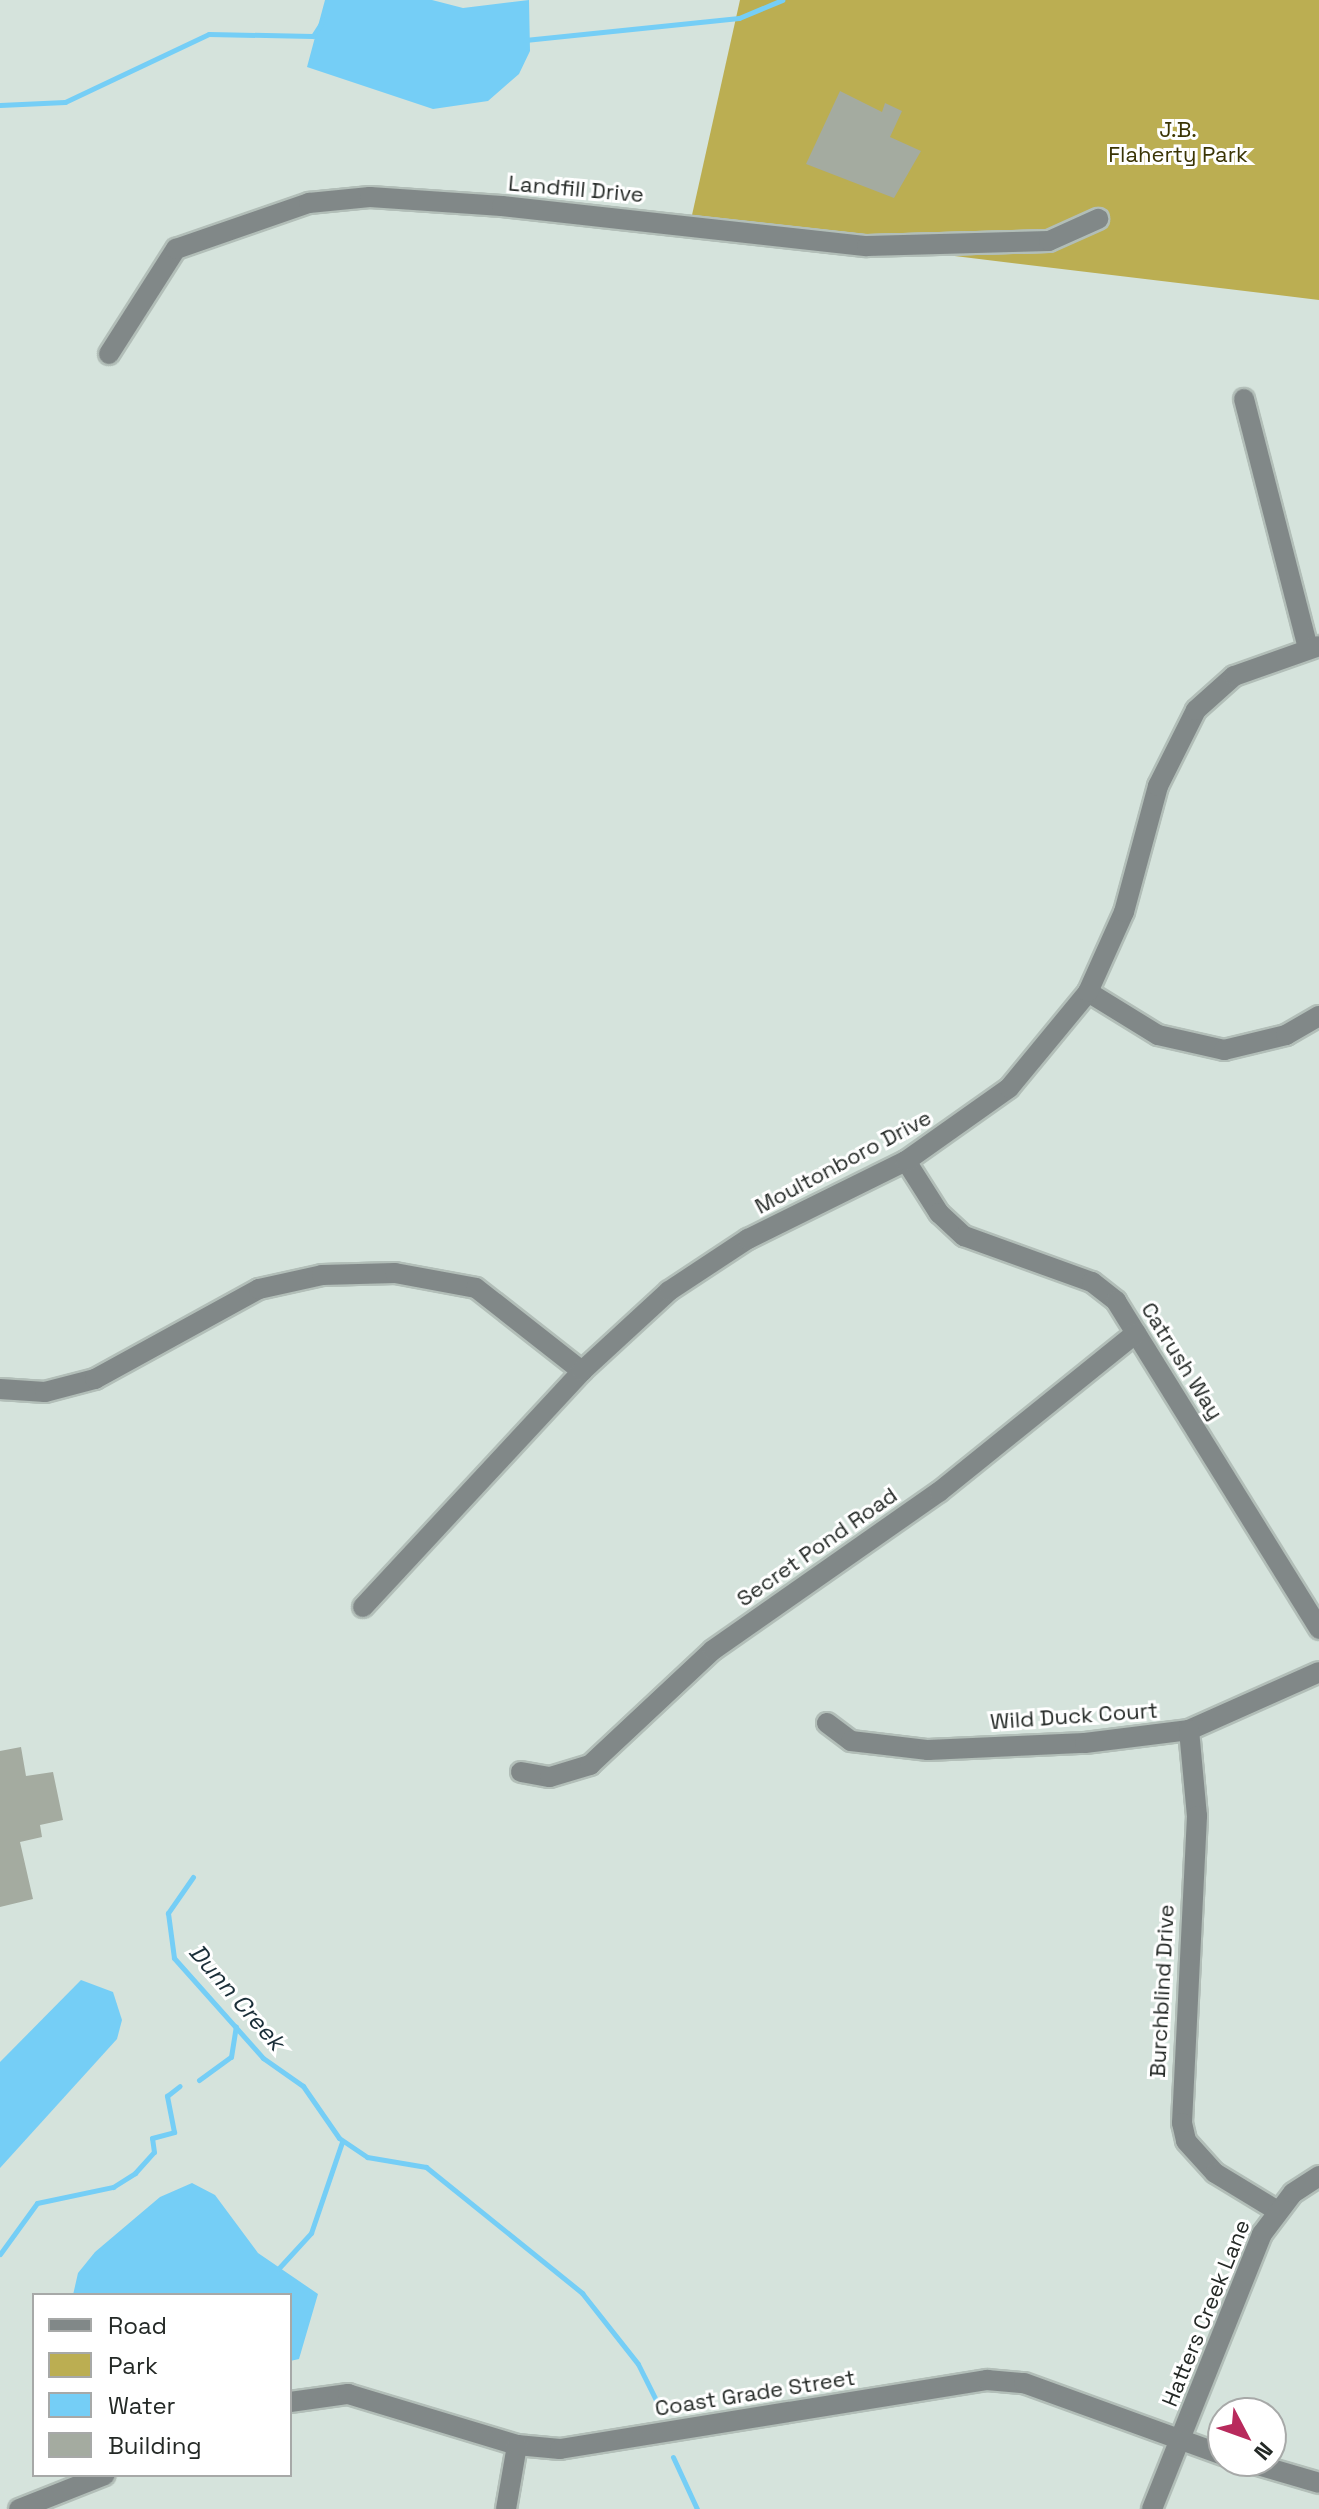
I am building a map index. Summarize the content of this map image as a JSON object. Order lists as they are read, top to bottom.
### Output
{
  "streets": {
    "street": [
      "Landfill Drive",
      "Moultonboro Drive",
      "Catrush Way",
      "Secret Pond Road",
      "Wild Duck Court",
      "Burchblind Drive",
      "Hatters Creek Lane",
      "Coast Grade Street"
    ]
  },
  "crossings": [
    ["Moultonboro Drive", "Catrush Way"],
    ["Catrush Way", "Secret Pond Road"],
    ["Wild Duck Court", "Burchblind Drive"],
    ["Burchblind Drive", "Hatters Creek Lane"],
    ["Hatters Creek Lane", "Coast Grade Street"]
  ],
  "water": ["Dunn Creek"],
  "parks": ["J.B. Flaherty Park"],
  "legend": [
    "Road",
    "Park",
    "Water",
    "Building"
  ],
  "north": "bottom right"
}
